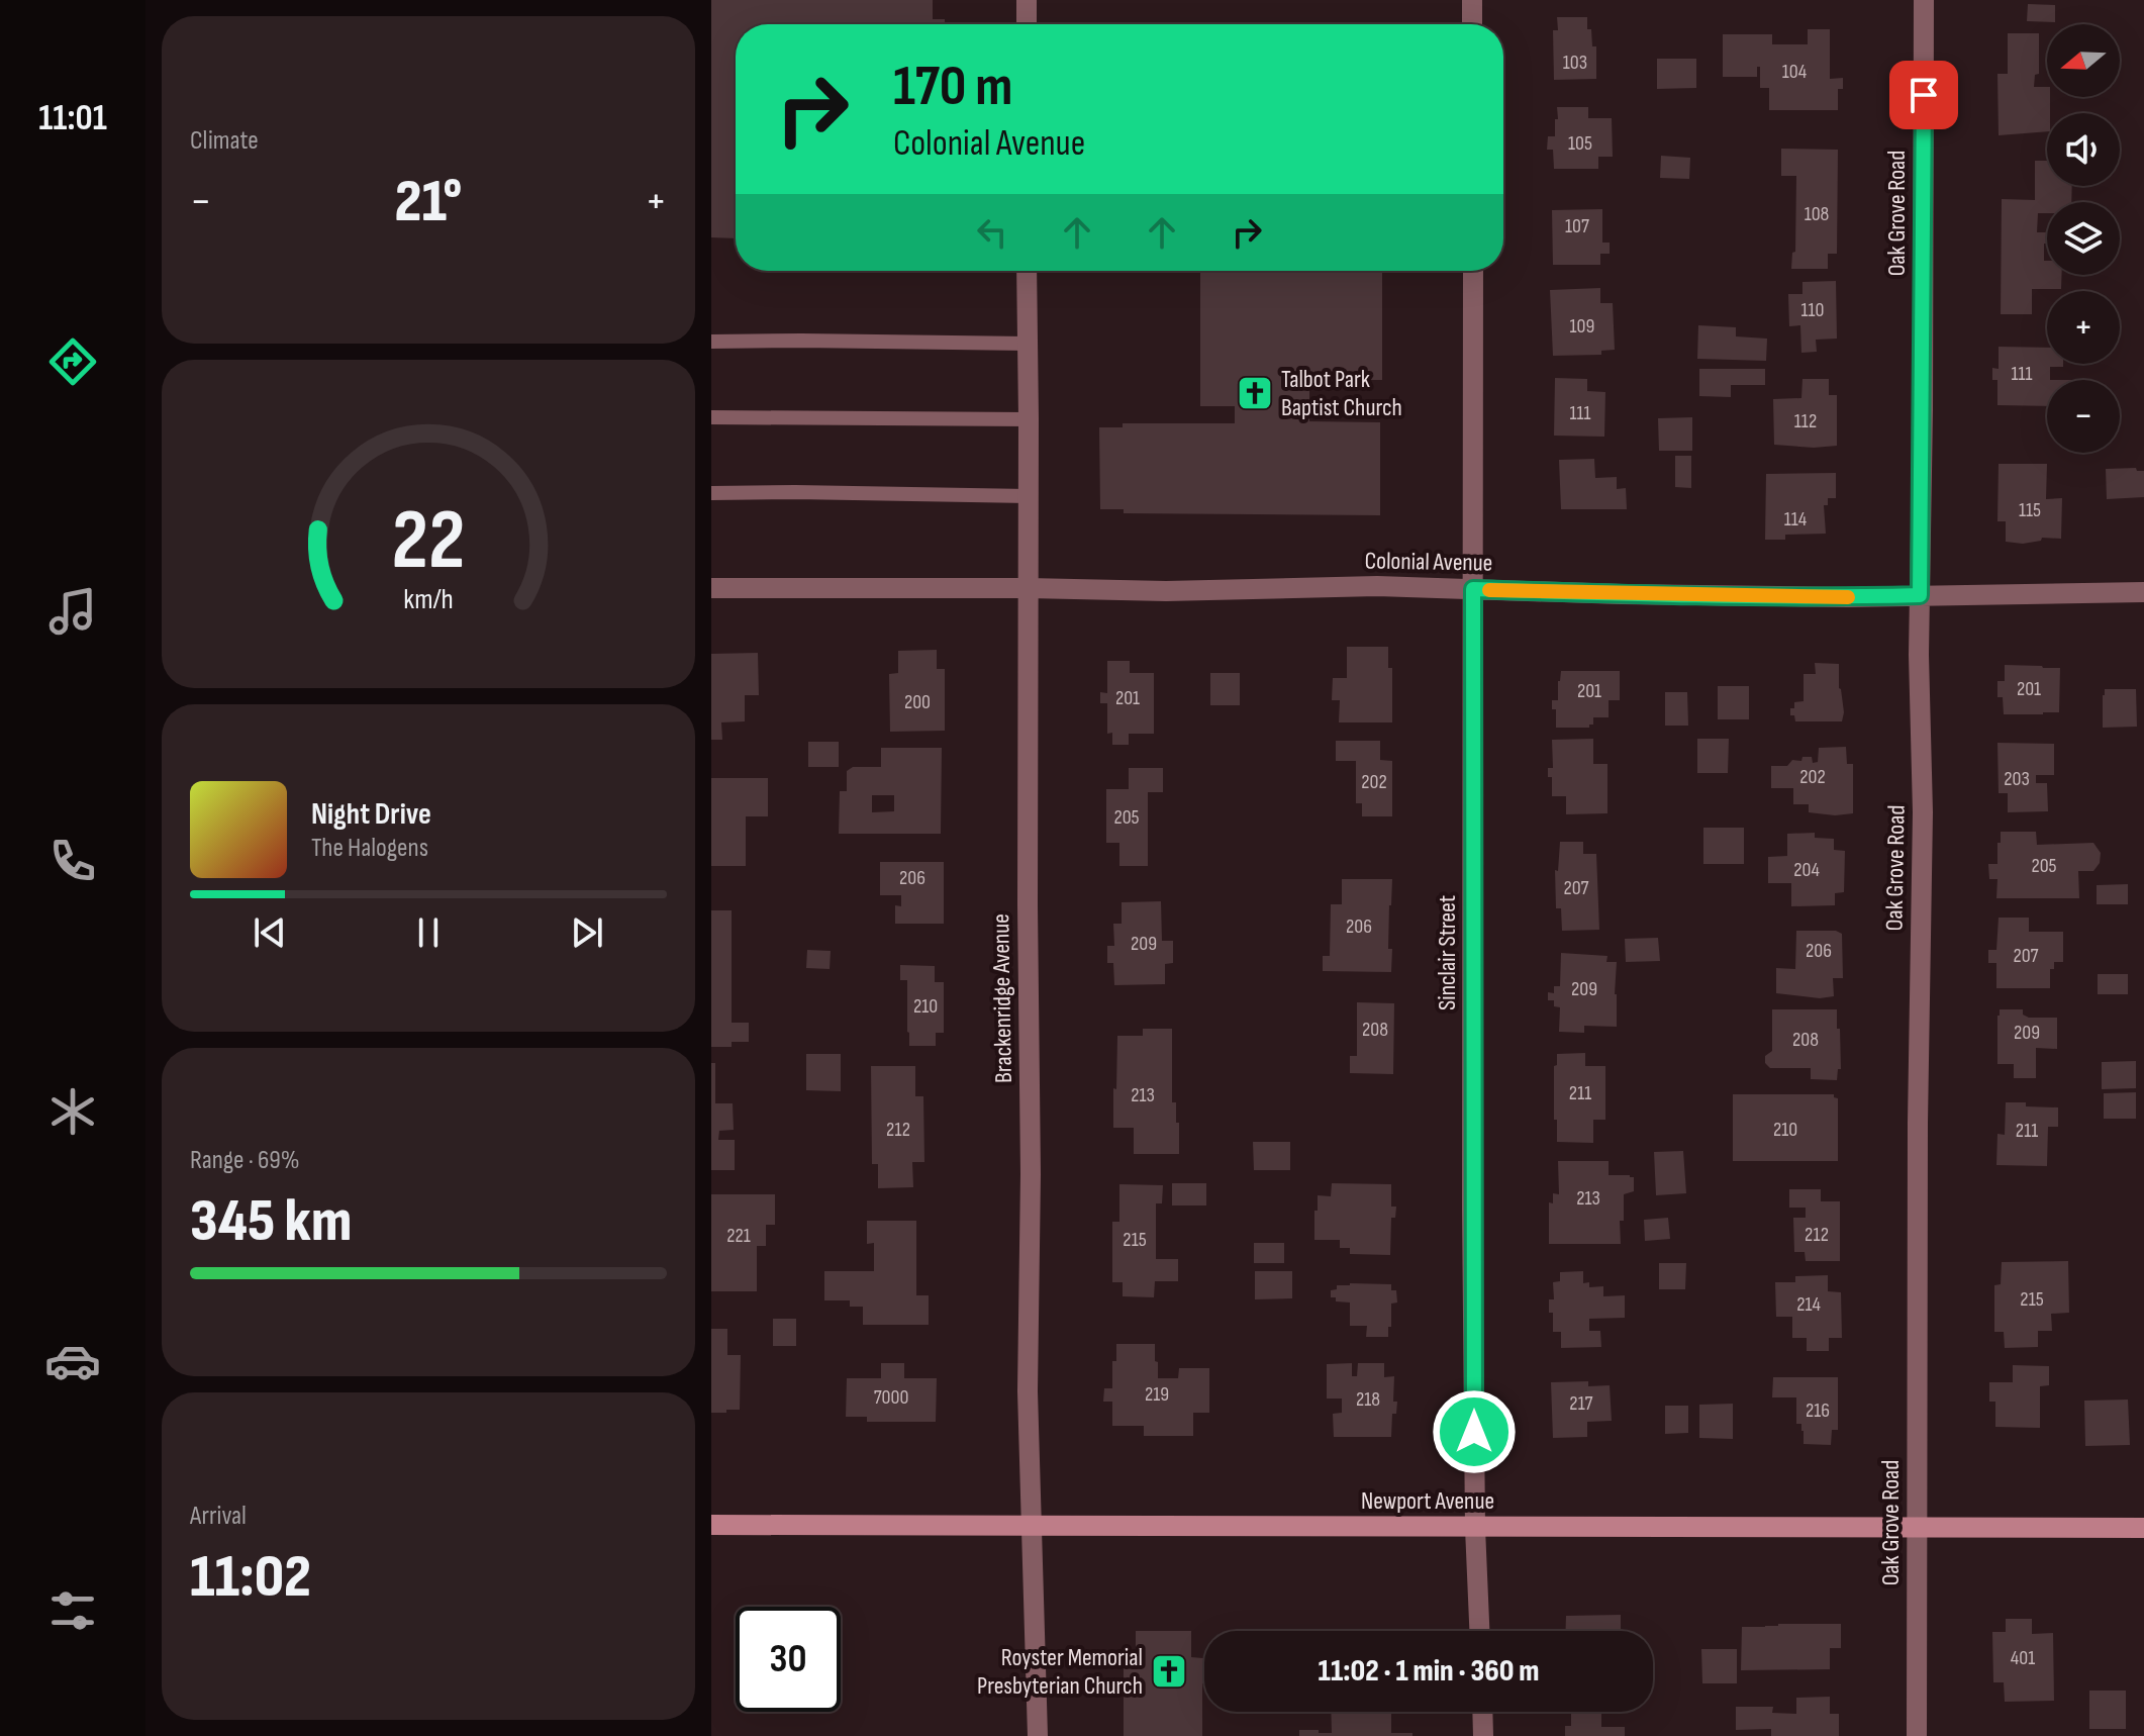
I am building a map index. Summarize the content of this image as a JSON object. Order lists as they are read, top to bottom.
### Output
{
  "streets": {
    "street": [
      "Oak Grove Road",
      "Colonial Avenue",
      "Sinclair Street",
      "Brackenridge Avenue",
      "Newport Avenue"
    ]
  },
  "crossings": [
    ["Oak Grove Road", "Colonial Avenue"],
    ["Oak Grove Road", "Newport Avenue"],
    ["Colonial Avenue", "Sinclair Street"],
    ["Colonial Avenue", "Brackenridge Avenue"],
    ["Sinclair Street", "Newport Avenue"],
    ["Brackenridge Avenue", "Newport Avenue"]
  ],
  "places": {
    "church": ["Talbot Park Baptist Church", "Royster Memorial Presbyterian Church"]
  },
  "house_numbers": [
    "103",
    "104",
    "105",
    "108",
    "107",
    "110",
    "109",
    "111",
    "111",
    "112",
    "115",
    "114",
    "201",
    "201",
    "201",
    "200",
    "202",
    "203",
    "202",
    "205",
    "205",
    "204",
    "206",
    "207",
    "206",
    "209",
    "206",
    "207",
    "209",
    "210",
    "208",
    "209",
    "208",
    "211",
    "213",
    "212",
    "210",
    "211",
    "213",
    "212",
    "221",
    "215",
    "215",
    "214",
    "219",
    "7000",
    "218",
    "217",
    "216",
    "401"
  ],
  "north": "left",
  "page": {
    "tabs": "11:01",
    "tile": [
      "Climate",
      ["Range · 69%", "345 km"],
      ["Arrival", "11:02"]
    ],
    "map_buttons": ["+", "−"],
    "turn": ["170 m", "Colonial Avenue"],
    "heat": ["−", "21°", "+"],
    "song": ["Night Drive", "The Halogens"],
    "limit": "30",
    "trip": "11:02 · 1 min · 360 m",
    "gauge": ["22", "km/h"]
  }
}
